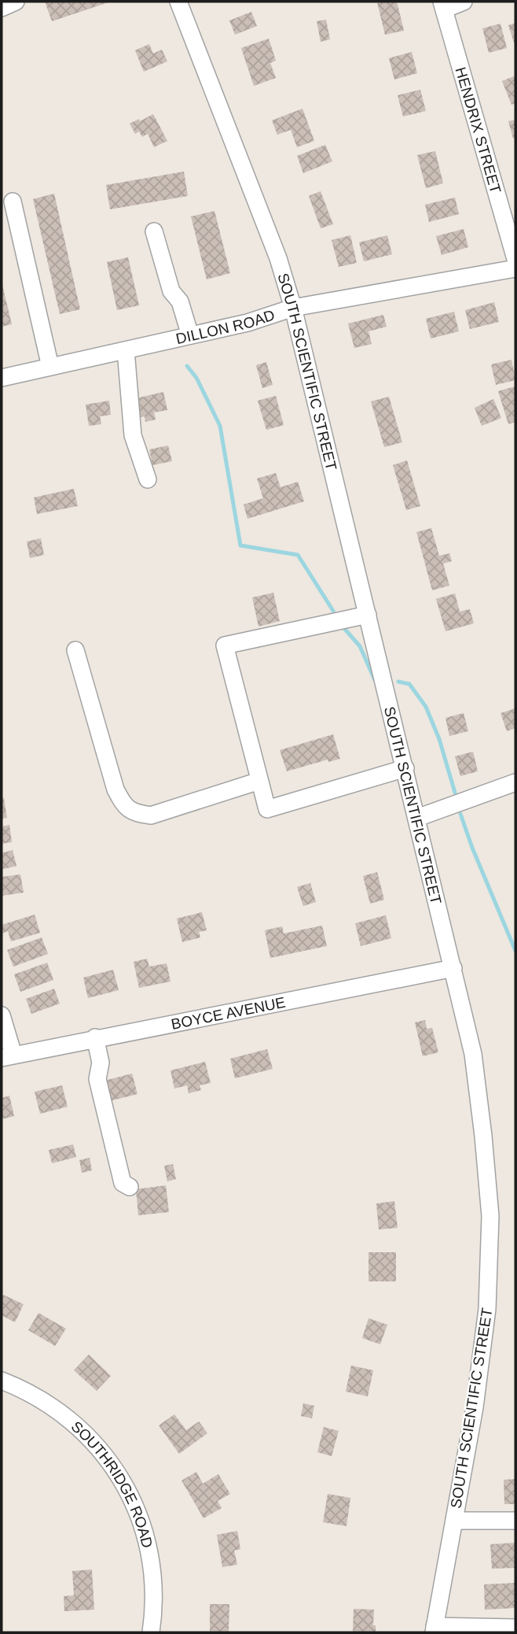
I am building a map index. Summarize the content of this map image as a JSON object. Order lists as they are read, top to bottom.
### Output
{
  "streets": {
    "street": [
      "HENDRIX STREET",
      "DILLON ROAD",
      "SOUTH SCIENTIFIC STREET",
      "BOYCE AVENUE",
      "SOUTHRIDGE ROAD"
    ]
  },
  "crossings": [
    ["DILLON ROAD", "SOUTH SCIENTIFIC STREET"],
    ["SOUTH SCIENTIFIC STREET", "BOYCE AVENUE"]
  ]
}
